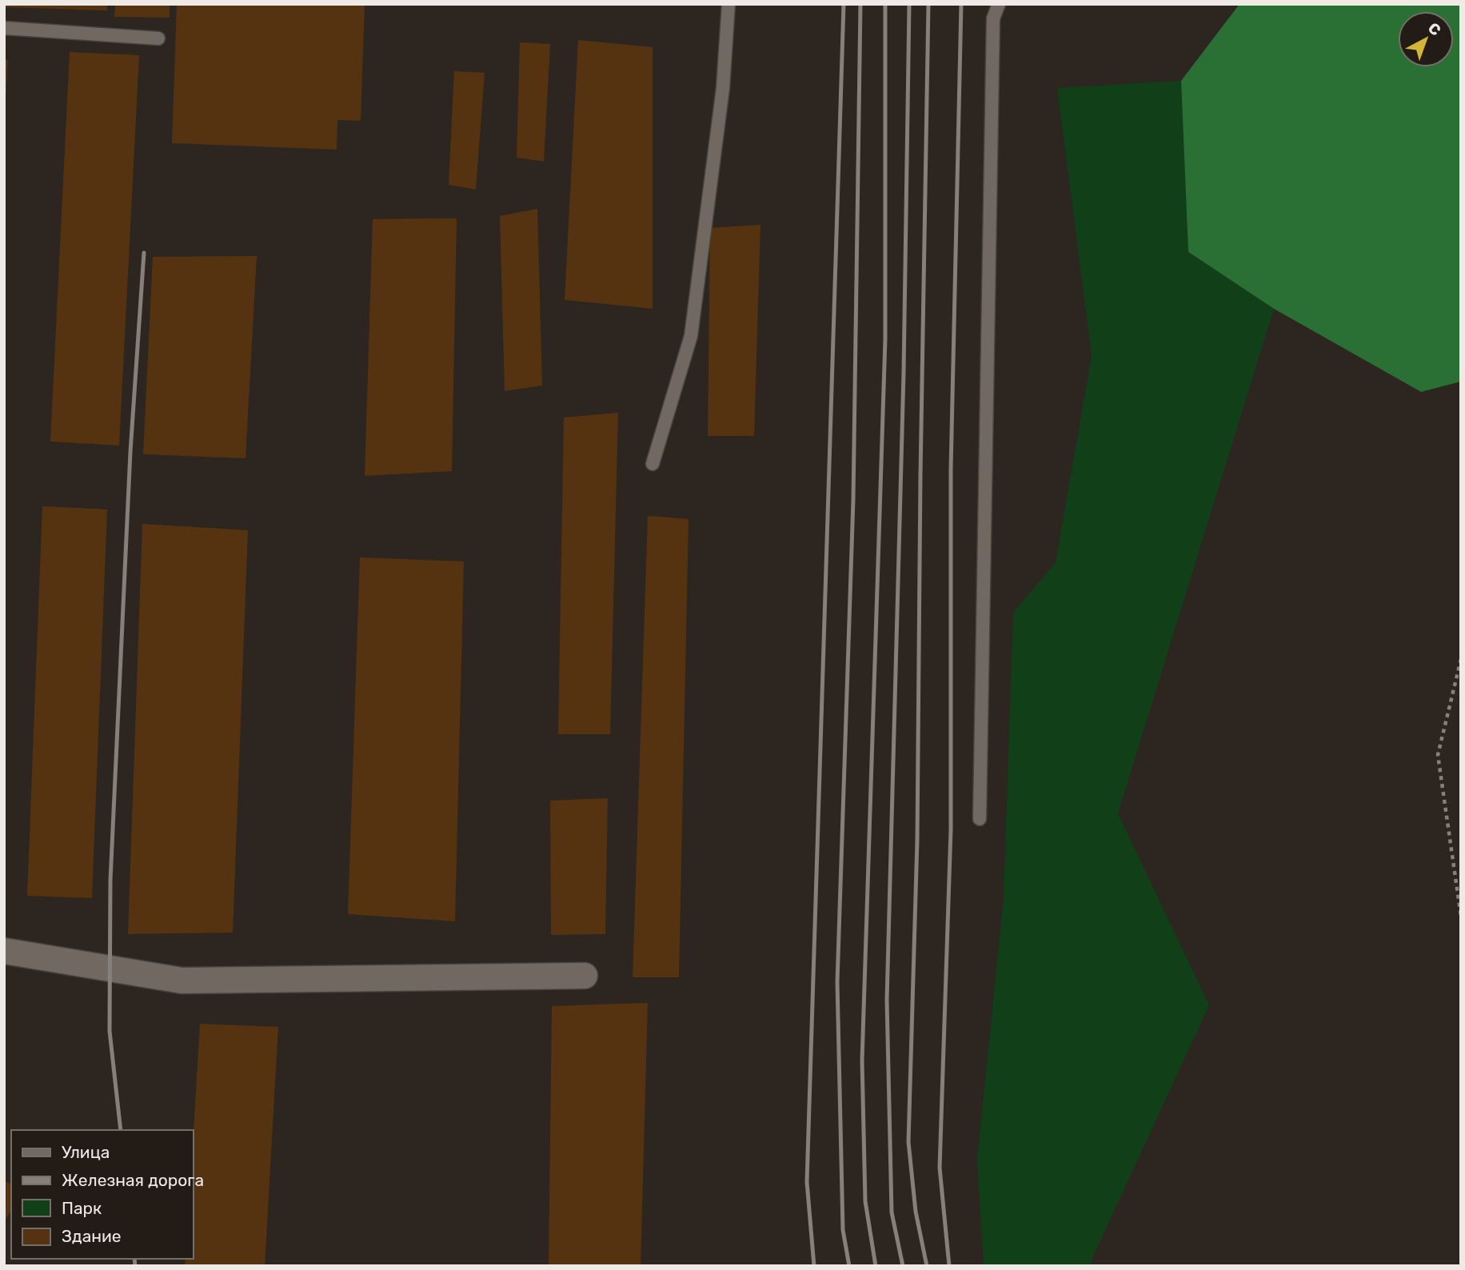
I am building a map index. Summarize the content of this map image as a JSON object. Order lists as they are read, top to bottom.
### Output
{
  "legend": [
    "Улица",
    "Железная дорога",
    "Парк",
    "Здание"
  ],
  "north": "top right"
}
